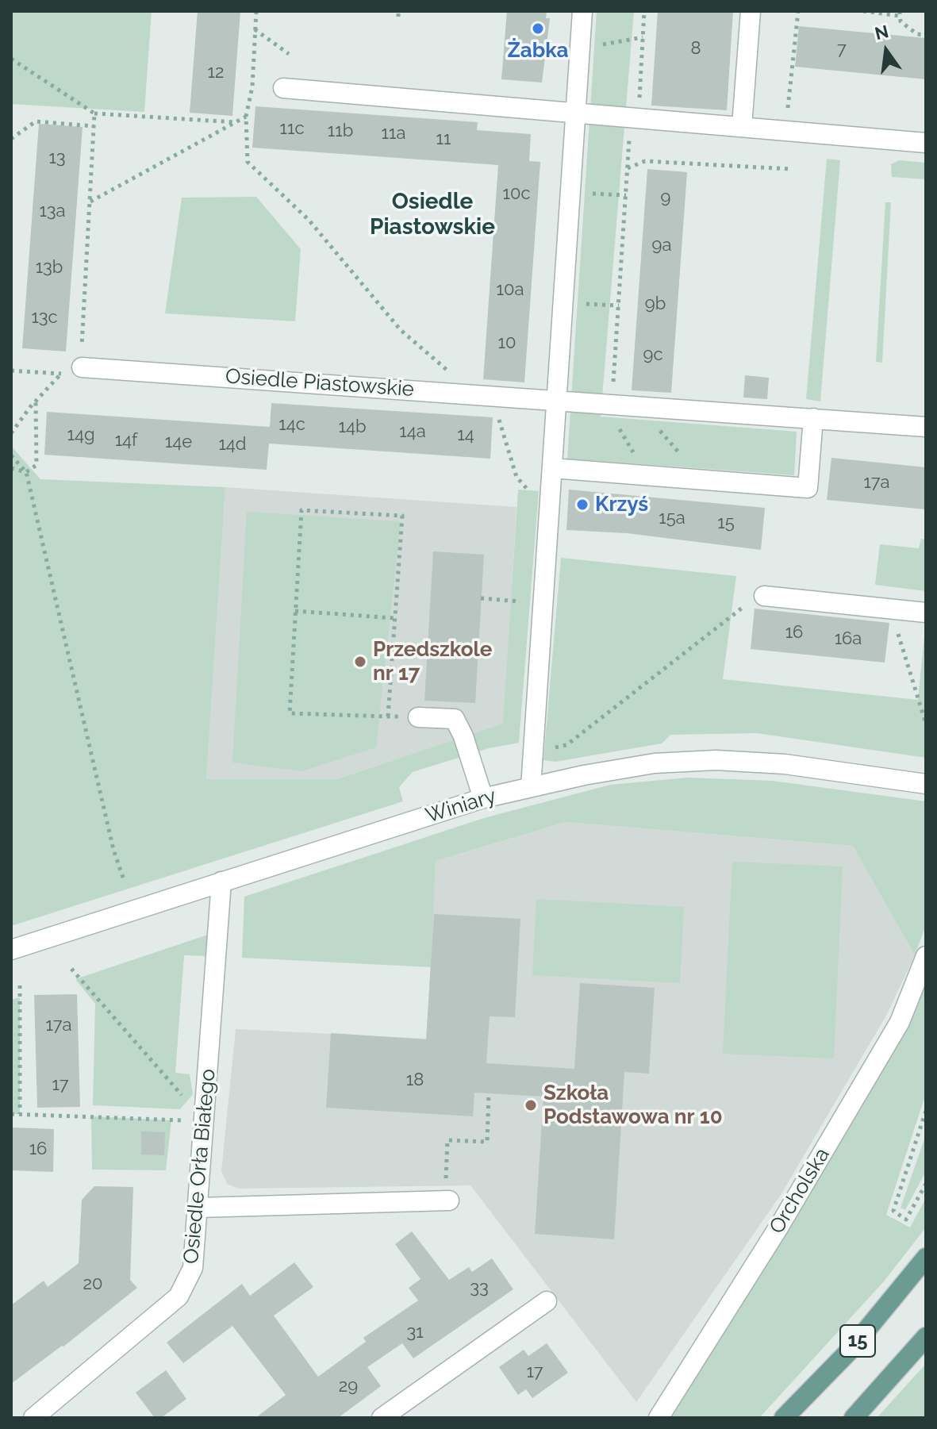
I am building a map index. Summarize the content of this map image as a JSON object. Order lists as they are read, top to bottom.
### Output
{
  "streets": {
    "main road": ["15"],
    "street": [
      "Osiedle Piastowskie",
      "Winiary",
      "Osiedle Orła Białego",
      "Orcholska"
    ]
  },
  "crossings": [
    ["Winiary", "Osiedle Orła Białego"]
  ],
  "districts": ["Osiedle Piastowskie"],
  "places": [
    "Żabka",
    "Krzyś",
    "Przedszkole nr 17",
    "Szkoła Podstawowa nr 10"
  ],
  "house_numbers": [
    "8",
    "7",
    "12",
    "11c",
    "11b",
    "11a",
    "11",
    "13",
    "10c",
    "9",
    "13a",
    "9a",
    "13b",
    "10a",
    "9b",
    "13c",
    "10",
    "9c",
    "14c",
    "14b",
    "14a",
    "14g",
    "14",
    "14f",
    "14e",
    "14d",
    "17a",
    "15a",
    "15",
    "16",
    "16a",
    "17a",
    "18",
    "17",
    "16",
    "20",
    "33",
    "31",
    "17",
    "29"
  ],
  "north": "top"
}
